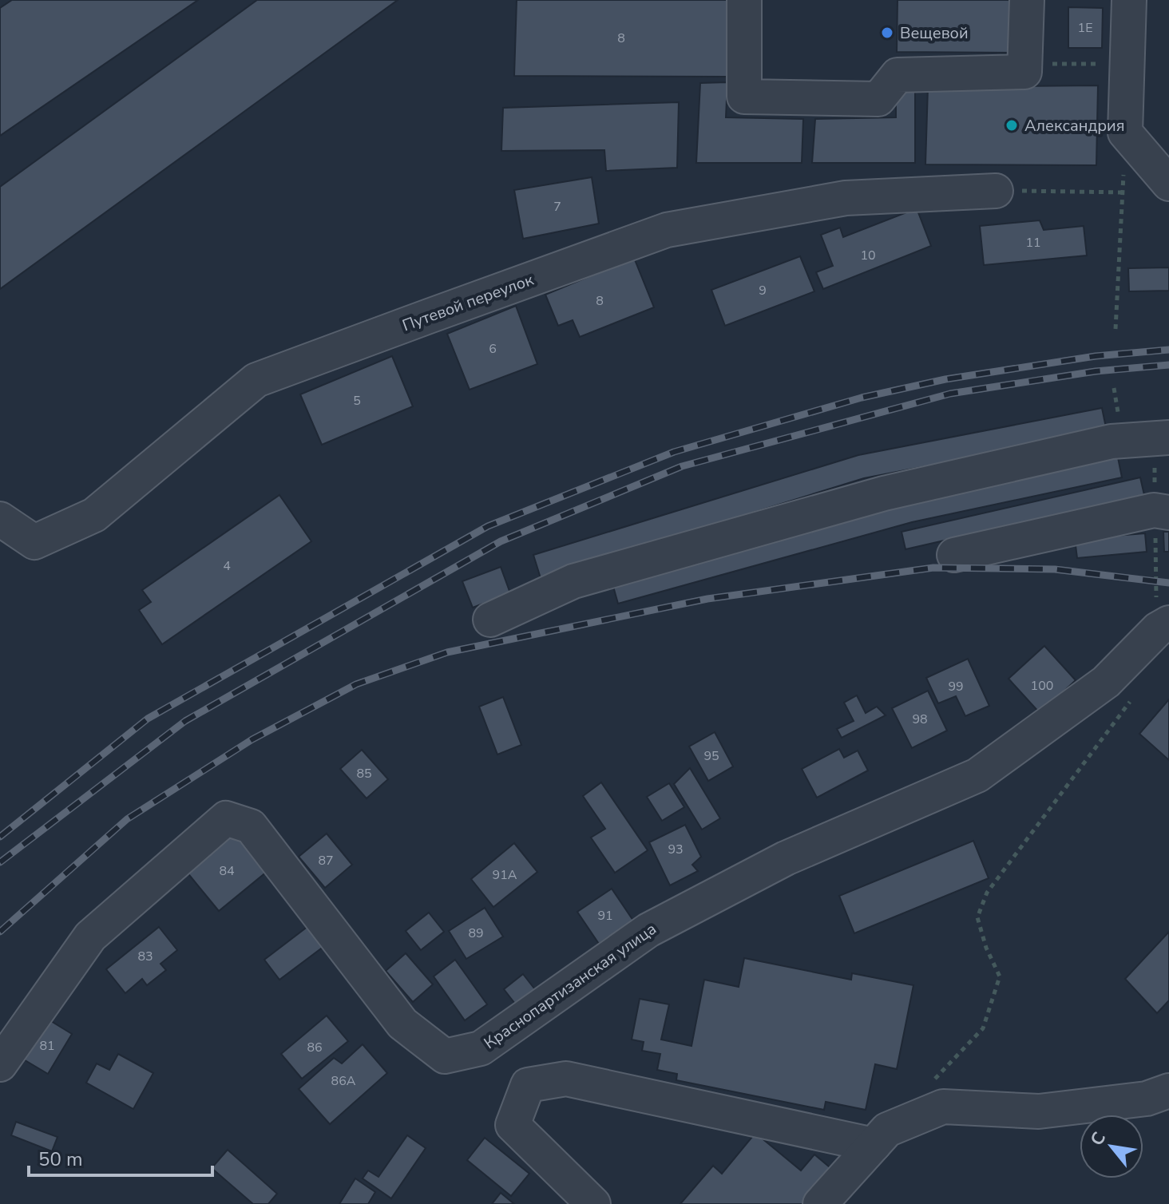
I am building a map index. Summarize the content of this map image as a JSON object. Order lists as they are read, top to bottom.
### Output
{
  "streets": {
    "street": ["Путевой переулок", "Краснопартизанская улица"]
  },
  "places": ["Вещевой", "Александрия"],
  "house_numbers": [
    "1Е",
    "8",
    "7",
    "11",
    "10",
    "9",
    "8",
    "6",
    "5",
    "4",
    "100",
    "99",
    "98",
    "95",
    "85",
    "93",
    "87",
    "84",
    "91А",
    "91",
    "89",
    "83",
    "81",
    "86",
    "86А"
  ],
  "scale_bar": "50 m",
  "north": "top left"
}
